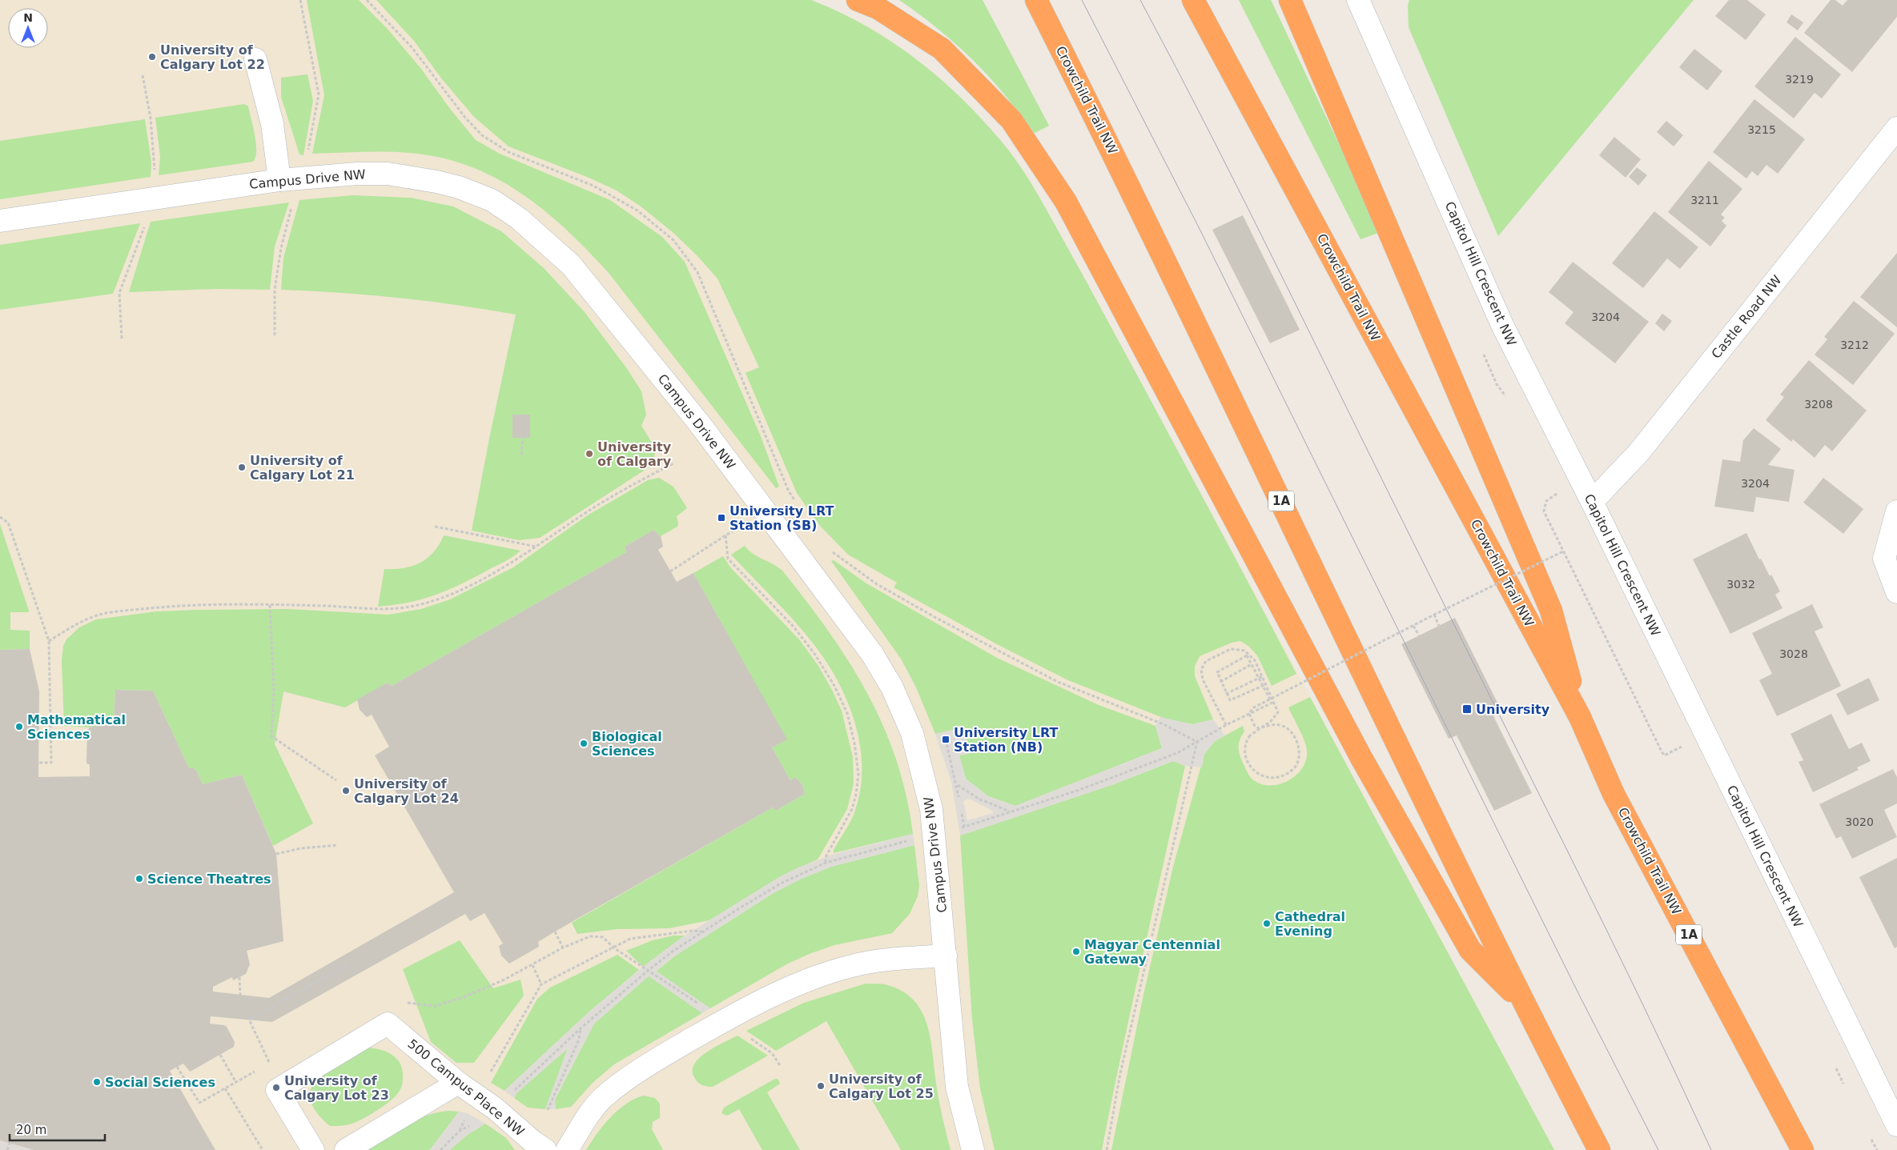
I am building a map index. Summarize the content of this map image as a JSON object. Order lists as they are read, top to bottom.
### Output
{
  "streets": {
    "highway": ["Crowchild Trail NW", "1A"],
    "street": [
      "Campus Drive NW",
      "Capitol Hill Crescent NW",
      "Castle Road NW",
      "500 Campus Place NW"
    ]
  },
  "crossings": [
    ["Capitol Hill Crescent NW", "Castle Road NW"]
  ],
  "places": {
    "other": [
      "University of Calgary Lot 22",
      "University of Calgary",
      "University of Calgary Lot 21",
      "Mathematical Sciences",
      "Biological Sciences",
      "University of Calgary Lot 24",
      "Science Theatres",
      "Cathedral Evening",
      "Magyar Centennial Gateway",
      "Social Sciences",
      "University of Calgary Lot 25",
      "University of Calgary Lot 23"
    ],
    "transit": ["University LRT Station (SB)", "University", "University LRT Station (NB)"]
  },
  "house_numbers": [
    "3219",
    "3215",
    "3211",
    "3204",
    "3212",
    "3208",
    "3204",
    "3032",
    "3028",
    "3020"
  ],
  "scale_bar": "20 m",
  "north": "top"
}
